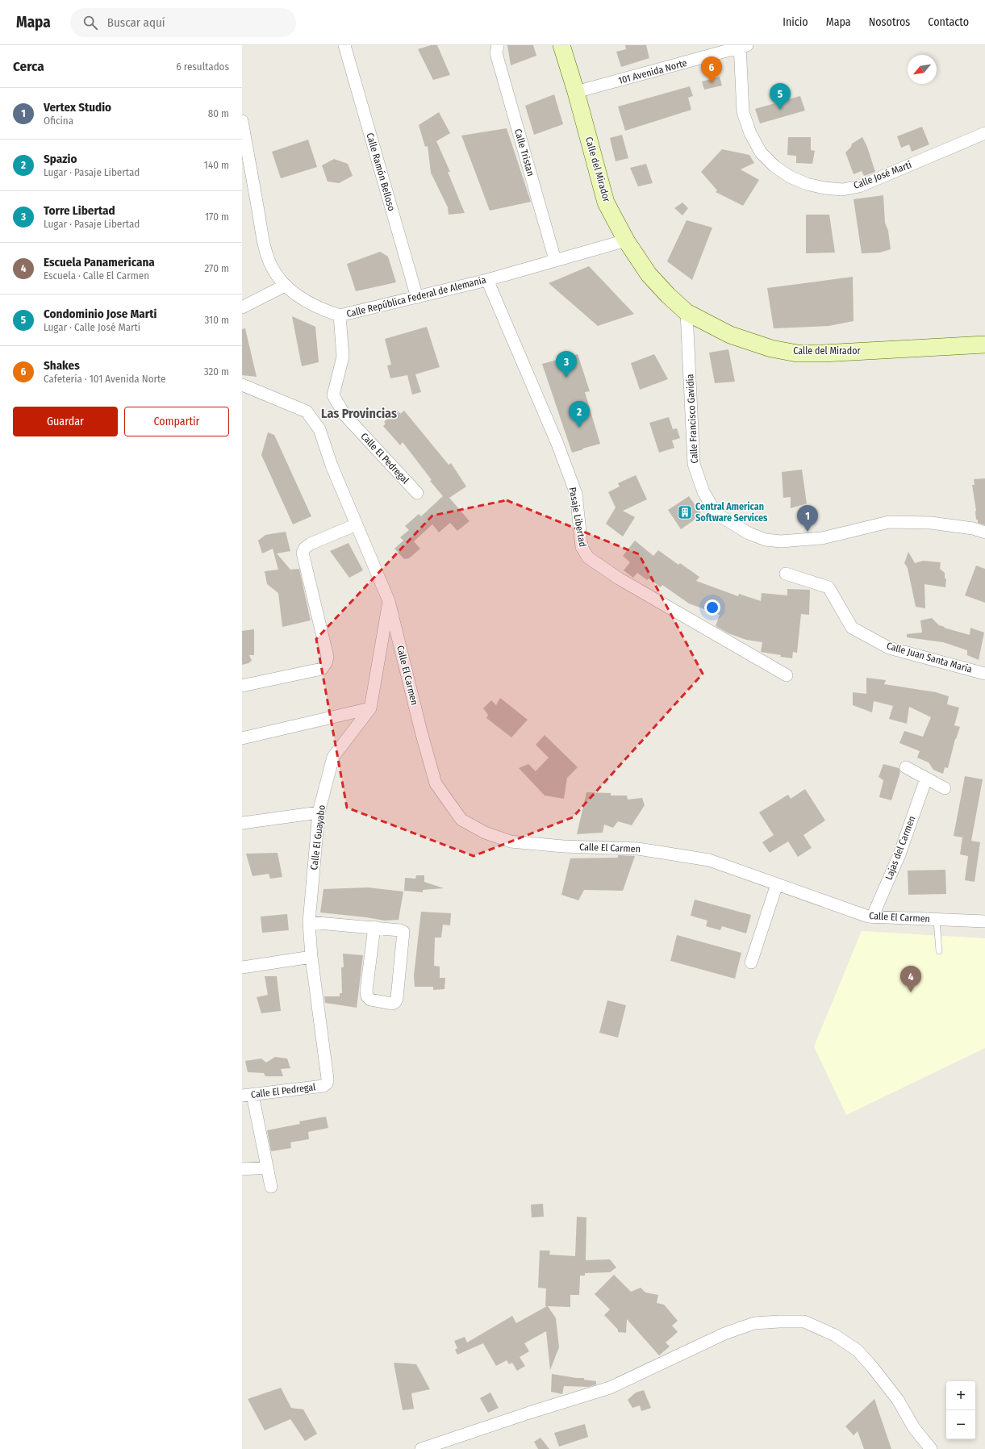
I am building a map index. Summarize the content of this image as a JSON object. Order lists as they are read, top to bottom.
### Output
{
  "streets": {
    "street": [
      "101 Avenida Norte",
      "Calle Tristan",
      "Calle del Mirador",
      "Calle Ramón Belloso",
      "Calle José Martí",
      "Calle República Federal de Alemania",
      "Calle Francisco Gavidia",
      "Calle El Pedregal",
      "Pasaje Libertad",
      "Calle Juan Santa María",
      "Calle El Carmen",
      "Calle El Guayabo",
      "Lajas del Carmen"
    ]
  },
  "crossings": [
    ["101 Avenida Norte", "Calle del Mirador"],
    ["101 Avenida Norte", "Calle José Martí"],
    ["Calle Tristan", "Calle República Federal de Alemania"],
    ["Calle del Mirador", "Calle República Federal de Alemania"],
    ["Calle del Mirador", "Calle Francisco Gavidia"],
    ["Calle Ramón Belloso", "Calle República Federal de Alemania"],
    ["Calle República Federal de Alemania", "Calle El Pedregal"],
    ["Calle República Federal de Alemania", "Pasaje Libertad"],
    ["Calle El Pedregal", "Calle El Guayabo"],
    ["Calle El Carmen", "Calle El Guayabo"],
    ["Calle El Carmen", "Lajas del Carmen"]
  ],
  "districts": ["Las Provincias"],
  "places": {
    "building": ["Central American Software Services"]
  },
  "north": "bottom left",
  "page": {
    "header": "Mapa",
    "search": "Buscar aquí",
    "nav": [
      "Inicio",
      "Mapa",
      "Nosotros",
      "Contacto"
    ],
    "heading": ["Cerca", "6 resultados"],
    "pins": [
      "6",
      "5",
      "3",
      "2",
      "1",
      "4"
    ],
    "list": [
      {
        "mark": "1",
        "name": "Vertex Studio",
        "note": "Oficina",
        "value": "80 m"
      },
      {
        "mark": "2",
        "name": "Spazio",
        "note": "Lugar · Pasaje Libertad",
        "value": "140 m"
      },
      {
        "mark": "3",
        "name": "Torre Libertad",
        "note": "Lugar · Pasaje Libertad",
        "value": "170 m"
      },
      {
        "mark": "4",
        "name": "Escuela Panamericana",
        "note": "Escuela · Calle El Carmen",
        "value": "270 m"
      },
      {
        "mark": "5",
        "name": "Condominio Jose Marti",
        "note": "Lugar · Calle José Martí",
        "value": "310 m"
      },
      {
        "mark": "6",
        "name": "Shakes",
        "note": "Cafetería · 101 Avenida Norte",
        "value": "320 m"
      }
    ],
    "buttons": ["Guardar", "Compartir"],
    "map_buttons": ["+", "−"]
  }
}
